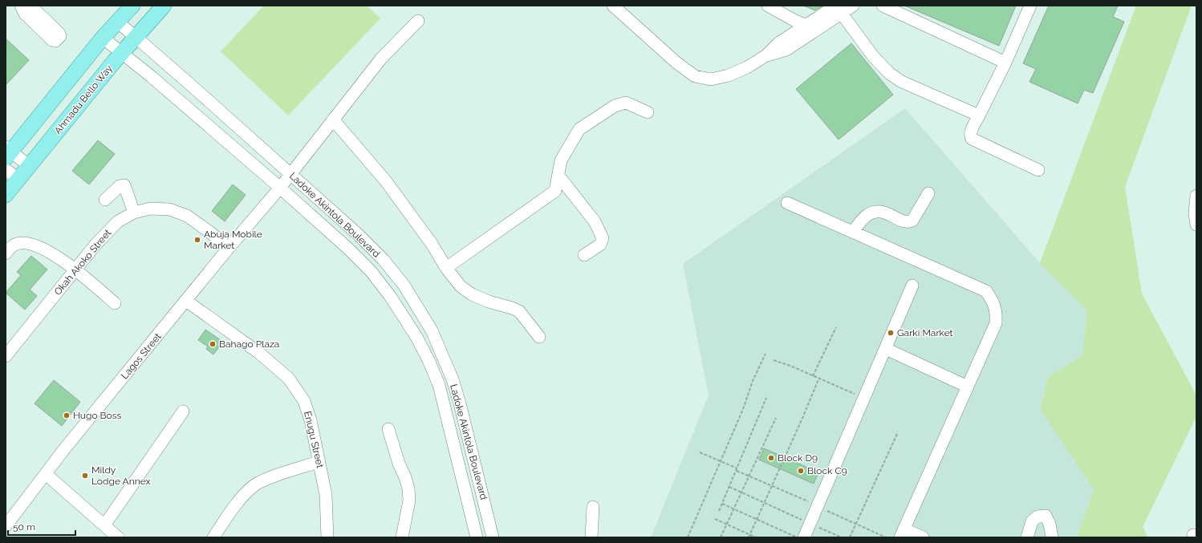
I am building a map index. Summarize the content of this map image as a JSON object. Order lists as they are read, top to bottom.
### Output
{
  "streets": {
    "main road": ["Ahmadu Bello Way"],
    "street": [
      "Ladoke Akintola Boulevard",
      "Okah Akoko Street",
      "Lagos Street",
      "Enugu Street"
    ]
  },
  "crossings": [
    ["Ahmadu Bello Way", "Ladoke Akintola Boulevard"],
    ["Ladoke Akintola Boulevard", "Lagos Street"],
    ["Okah Akoko Street", "Lagos Street"],
    ["Lagos Street", "Enugu Street"]
  ],
  "places": [
    "Abuja Mobile Market",
    "Garki Market",
    "Bahago Plaza",
    "Hugo Boss",
    "Block D9",
    "Block C9",
    "Mildy Lodge Annex"
  ],
  "scale_bar": "50 m"
}
